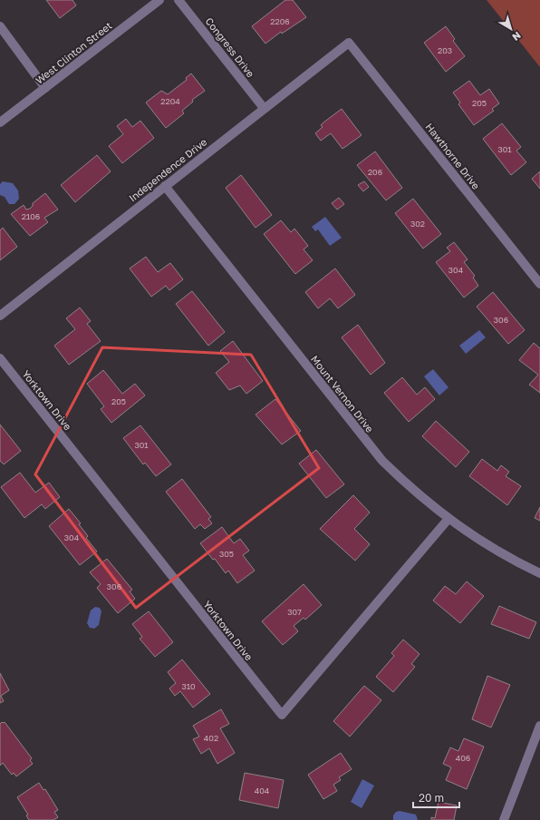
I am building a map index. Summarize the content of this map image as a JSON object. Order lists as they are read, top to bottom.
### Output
{
  "streets": {
    "street": [
      "Congress Drive",
      "West Clinton Street",
      "Hawthorne Drive",
      "Independence Drive",
      "Mount Vernon Drive",
      "Yorktown Drive"
    ]
  },
  "crossings": [
    ["Congress Drive", "Independence Drive"],
    ["Hawthorne Drive", "Independence Drive"],
    ["Independence Drive", "Mount Vernon Drive"],
    ["Mount Vernon Drive", "Yorktown Drive"]
  ],
  "house_numbers": [
    "2206",
    "203",
    "2204",
    "205",
    "301",
    "206",
    "2106",
    "302",
    "304",
    "306",
    "205",
    "301",
    "304",
    "305",
    "306",
    "307",
    "310",
    "402",
    "406",
    "404"
  ],
  "scale_bar": "20 m",
  "north": "bottom right"
}
